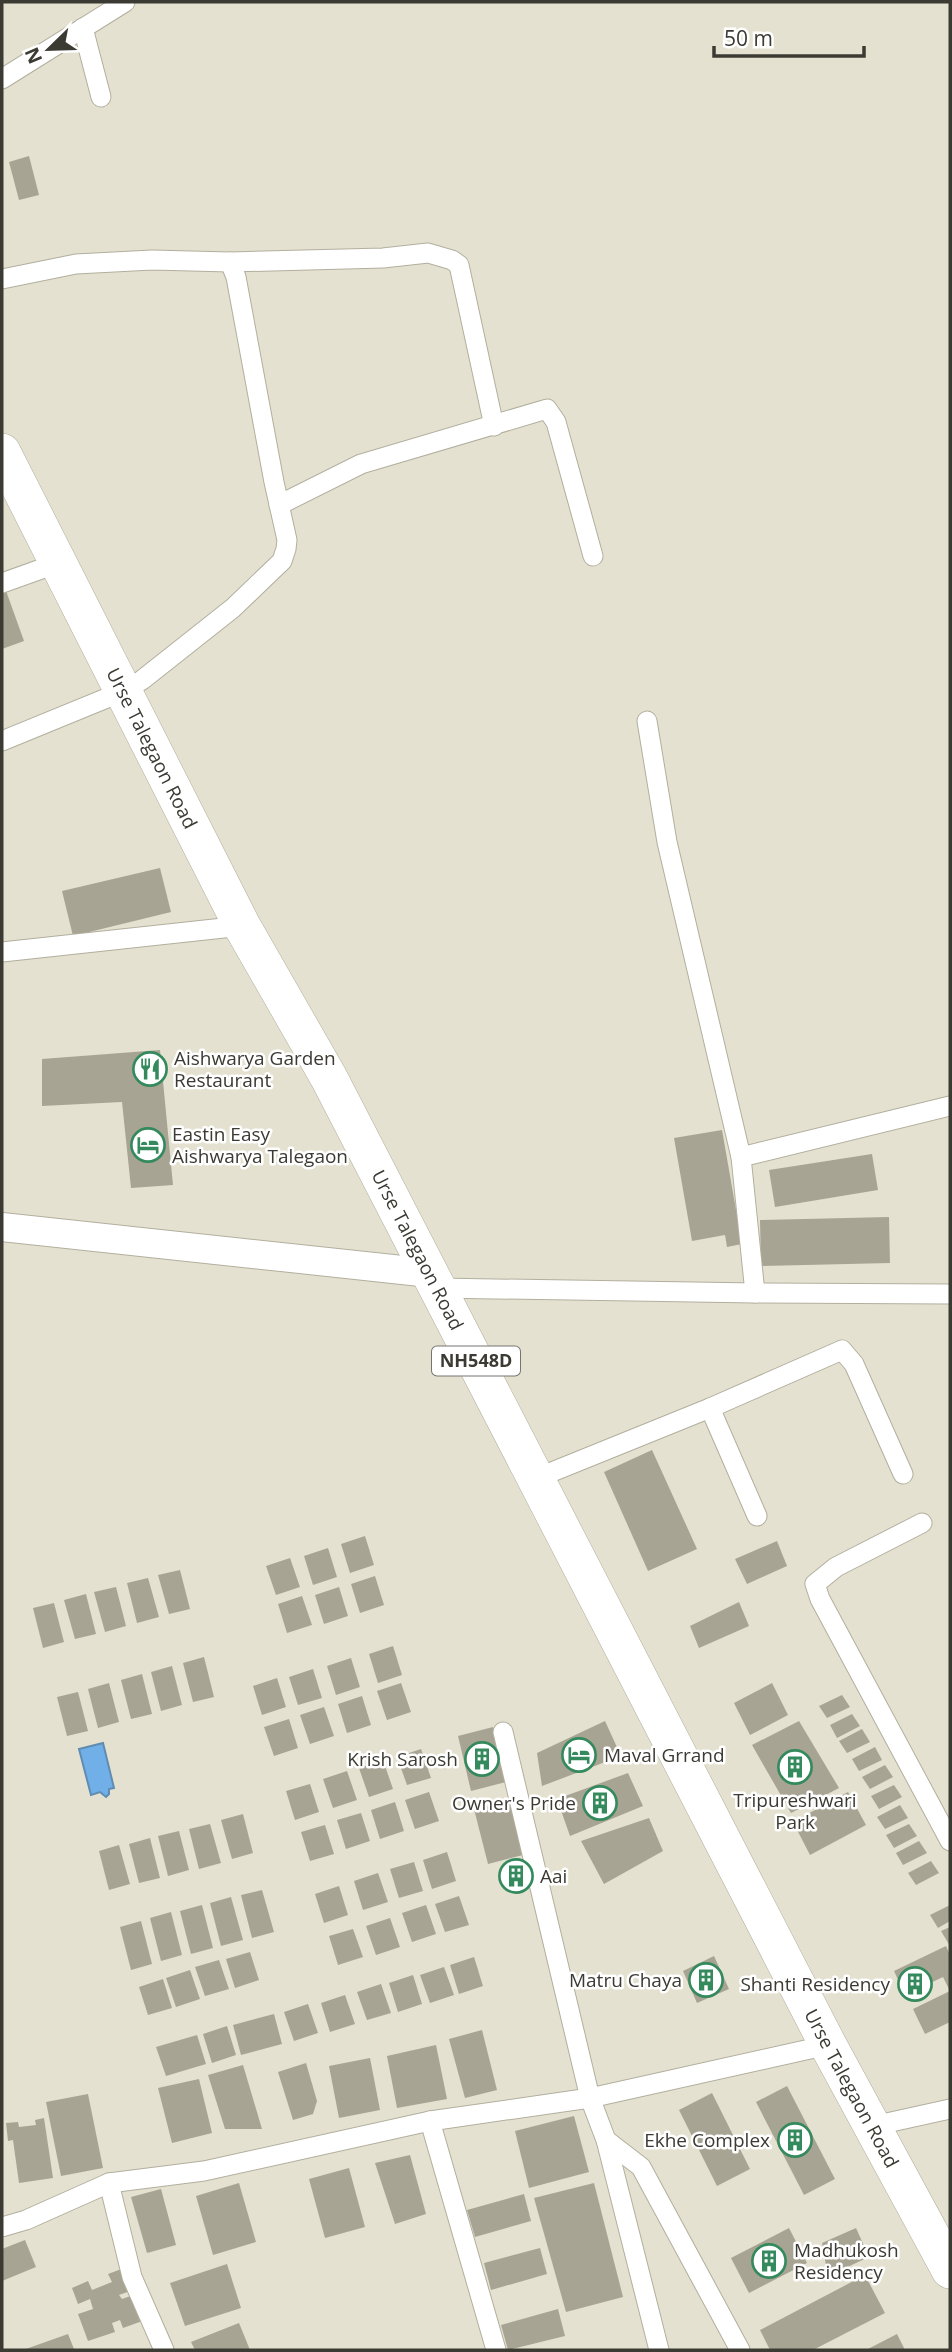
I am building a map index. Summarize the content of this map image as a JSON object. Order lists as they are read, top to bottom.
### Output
{
  "streets": {
    "highway": ["Urse Talegaon Road", "NH548D"]
  },
  "places": {
    "restaurant": ["Aishwarya Garden Restaurant"],
    "hotel": ["Eastin Easy Aishwarya Talegaon", "Maval Grrand"],
    "building": [
      "Krish Sarosh",
      "Tripureshwari Park",
      "Owner's Pride",
      "Aai",
      "Matru Chaya",
      "Shanti Residency",
      "Ekhe Complex",
      "Madhukosh Residency"
    ]
  },
  "scale_bar": "50 m",
  "north": "bottom left"
}
